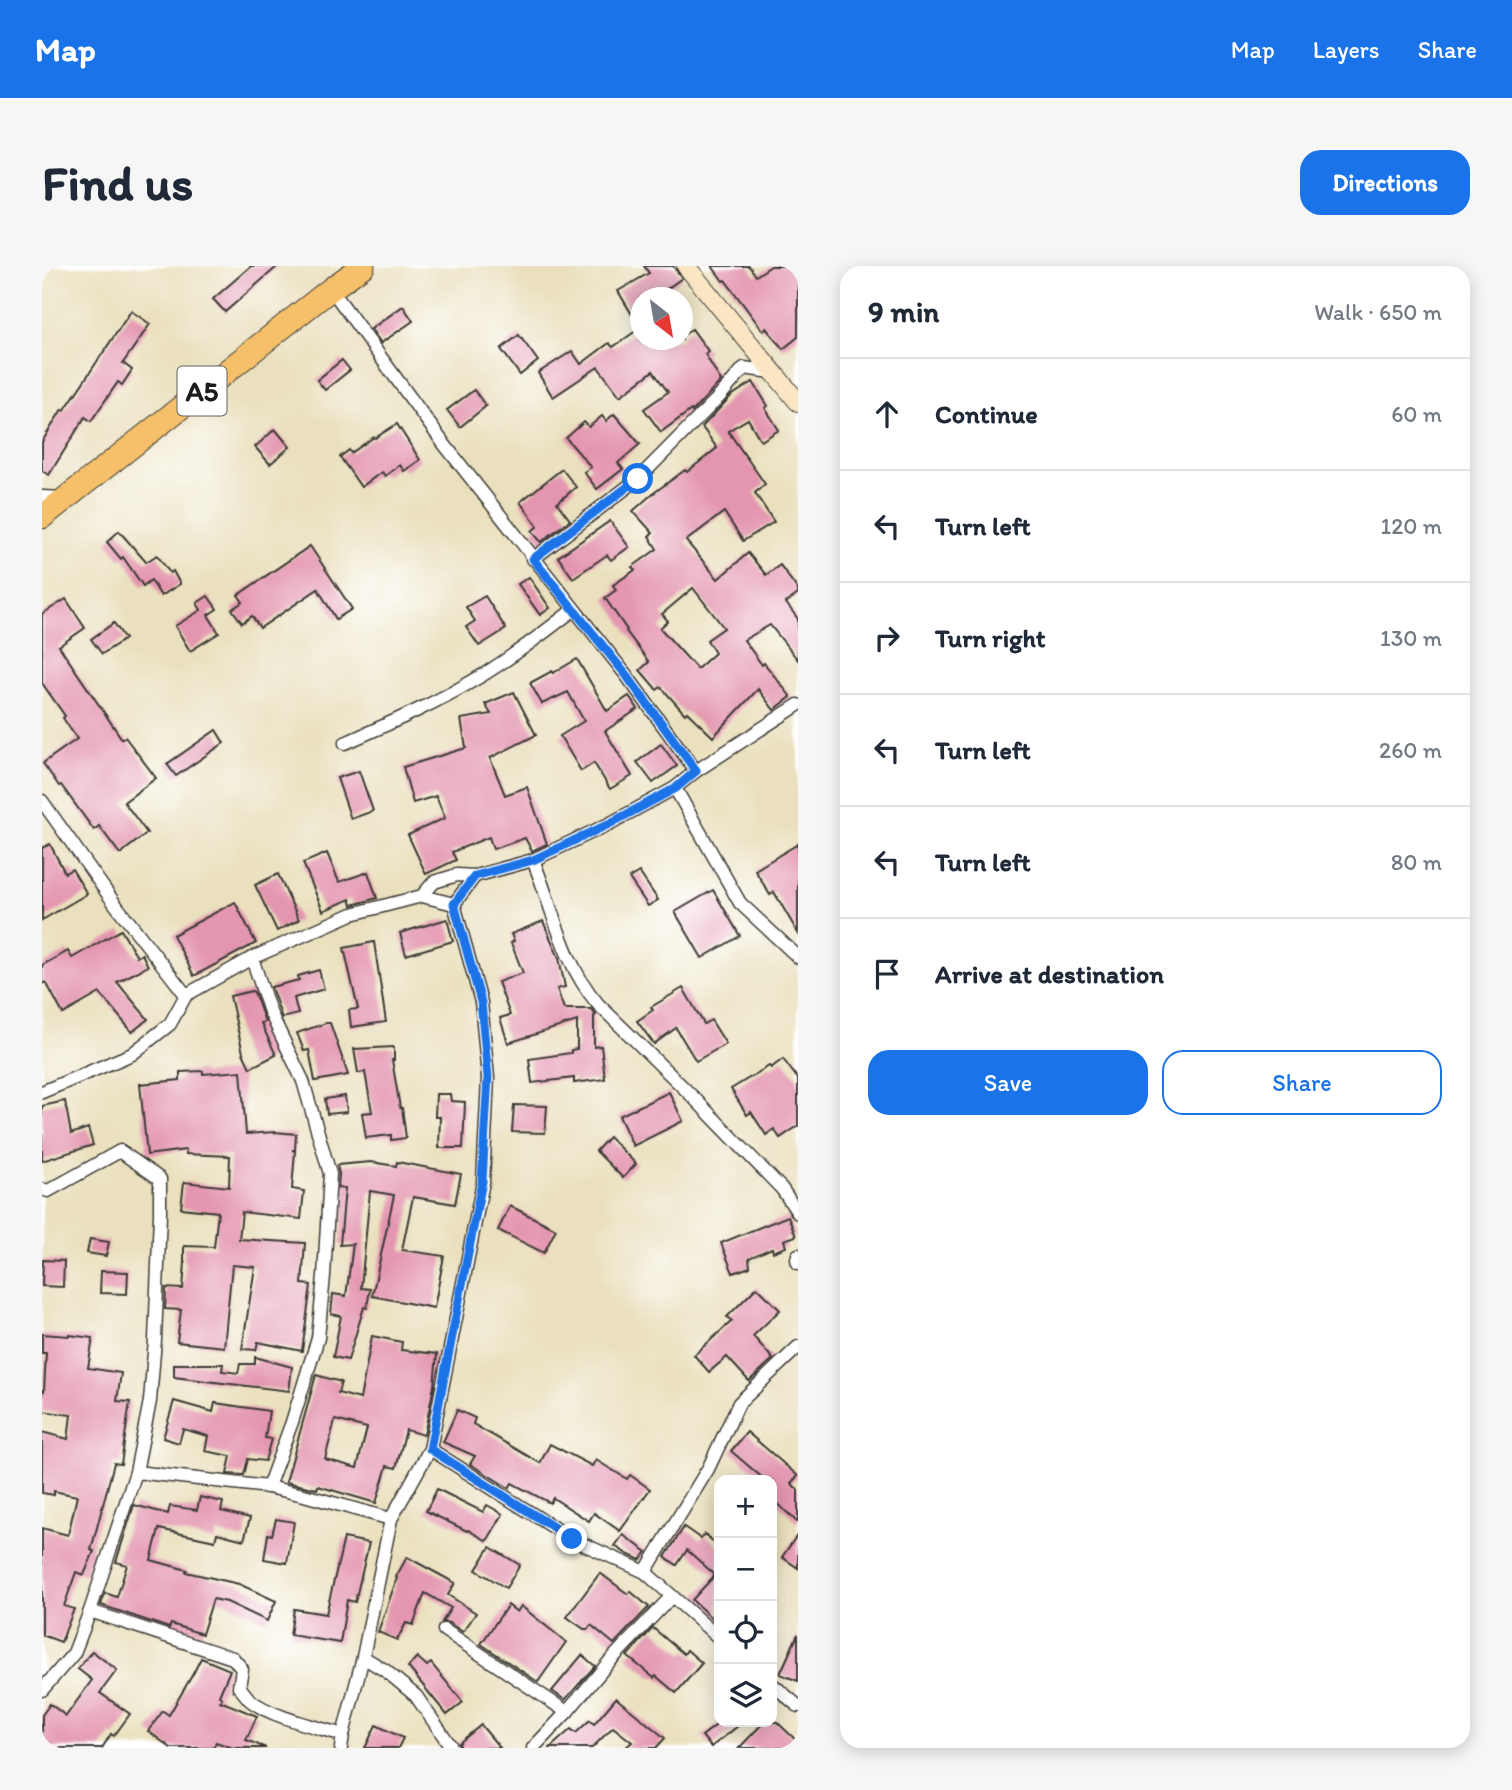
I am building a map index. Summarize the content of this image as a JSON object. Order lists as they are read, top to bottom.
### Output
{
  "streets": {
    "highway": ["A5"]
  },
  "north": "bottom right",
  "page": {
    "header": "Map",
    "nav": ["Map", "Layers", "Share"],
    "buttons": [
      "Directions",
      ["Save", "Share"]
    ],
    "title": "Find us",
    "heading": ["9 min", "Walk · 650 m"],
    "list": [
      ["Continue", "60 m"],
      ["Turn left", "120 m"],
      ["Turn right", "130 m"],
      ["Turn left", "260 m"],
      ["Turn left", "80 m"],
      "Arrive at destination"
    ],
    "map_buttons": ["+", "−"]
  }
}
